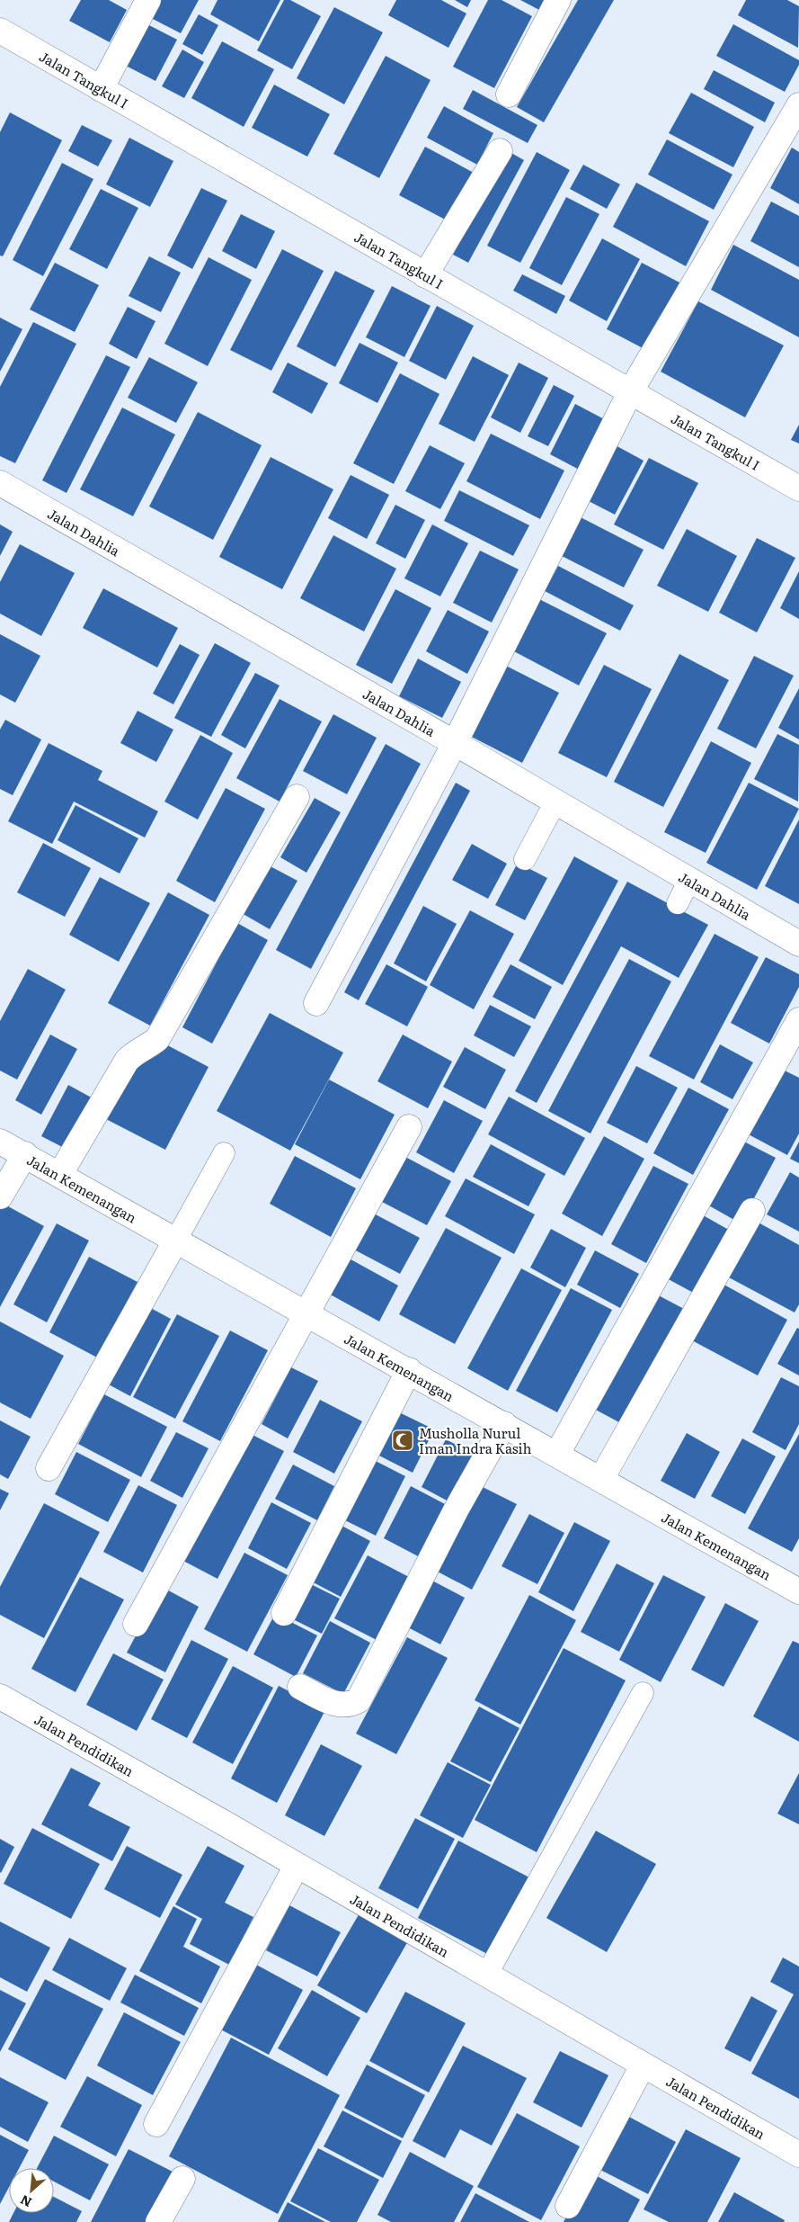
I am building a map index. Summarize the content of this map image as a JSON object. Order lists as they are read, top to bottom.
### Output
{
  "streets": {
    "street": [
      "Jalan Tangkul I",
      "Jalan Dahlia",
      "Jalan Kemenangan",
      "Jalan Pendidikan"
    ]
  },
  "places": {
    "mosque": ["Musholla Nurul Iman Indra Kasih"]
  },
  "north": "bottom left"
}
